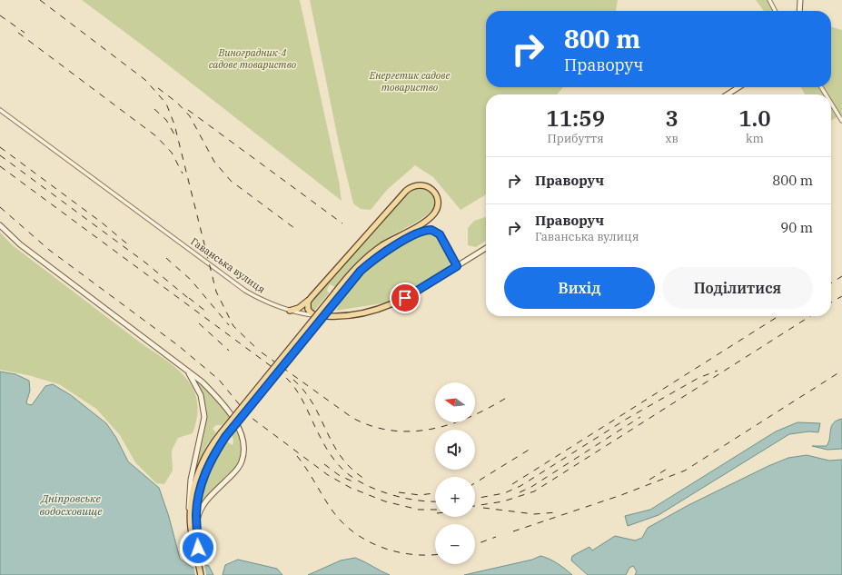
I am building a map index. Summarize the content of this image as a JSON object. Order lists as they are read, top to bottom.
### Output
{
  "streets": {
    "main road": ["Гаванська вулиця"]
  },
  "water": ["Дніпровське водосховище"],
  "parks": ["Виноградник-4 садове товариство", "Енергетик садове товариство"],
  "north": "left",
  "page": {
    "turn": ["800 m", "Праворуч"],
    "eta": [
      "11:59",
      "Прибуття",
      "3",
      "хв",
      "1.0",
      "km"
    ],
    "list": [
      {
        "name": "Праворуч",
        "value": "800 m"
      },
      {
        "name": "Праворуч",
        "note": "Гаванська вулиця",
        "value": "90 m"
      }
    ],
    "buttons": ["Вихід", "Поділитися"],
    "map_buttons": ["+", "−"]
  }
}
